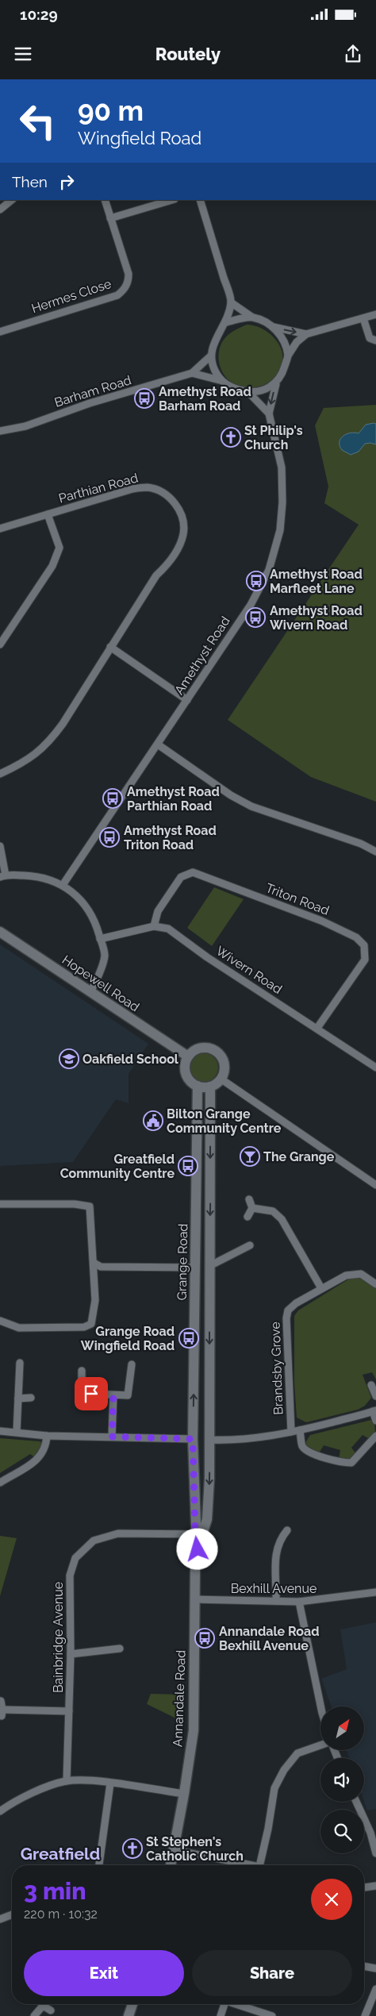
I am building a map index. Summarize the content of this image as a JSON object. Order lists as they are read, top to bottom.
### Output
{
  "streets": {
    "street": [
      "Hermes Close",
      "Barham Road",
      "Parthian Road",
      "Amethyst Road",
      "Triton Road",
      "Wivern Road",
      "Hopewell Road",
      "Grange Road",
      "Brandsby Grove",
      "Bexhill Avenue",
      "Bainbridge Avenue",
      "Annandale Road"
    ]
  },
  "crossings": [
    ["Barham Road", "Amethyst Road"],
    ["Triton Road", "Wivern Road"],
    ["Hopewell Road", "Grange Road"],
    ["Grange Road", "Annandale Road"],
    ["Bexhill Avenue", "Annandale Road"],
    ["Bainbridge Avenue", "Annandale Road"]
  ],
  "districts": ["Greatfield"],
  "places": {
    "bus stop": [
      "Amethyst Road Barham Road",
      "Amethyst Road Marfleet Lane",
      "Amethyst Road Wivern Road",
      "Amethyst Road Parthian Road",
      "Amethyst Road Triton Road",
      "Greatfield Community Centre",
      "Grange Road Wingfield Road",
      "Annandale Road Bexhill Avenue"
    ],
    "church": ["St Philip's Church", "St Stephen's Catholic Church"],
    "school or university": ["Oakfield School"],
    "public building": ["Bilton Grange Community Centre"],
    "bar": ["The Grange"]
  },
  "north": "top right",
  "page": {
    "status": "10:29",
    "header": "Routely",
    "turn": ["90 m", "Wingfield Road"],
    "then": "Then",
    "heading": ["3 min", "220 m · 10:32"],
    "buttons": ["Exit", "Share"]
  }
}
